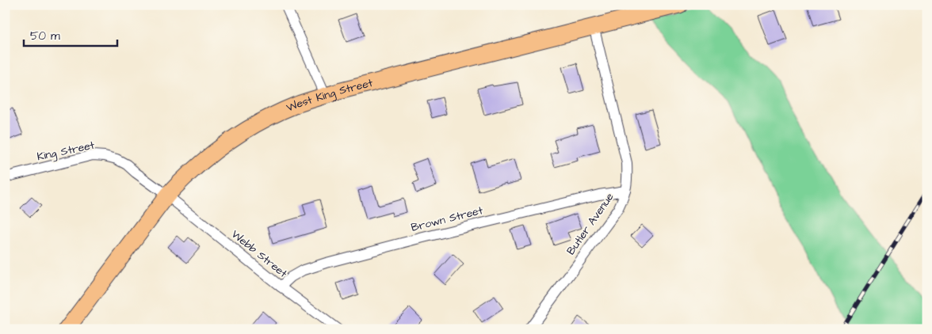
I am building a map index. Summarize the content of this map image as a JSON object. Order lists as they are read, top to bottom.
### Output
{
  "streets": {
    "main road": ["West King Street"],
    "street": [
      "King Street",
      "Brown Street",
      "Butler Avenue",
      "Webb Street"
    ]
  },
  "crossings": [
    ["West King Street", "King Street"],
    ["West King Street", "Butler Avenue"],
    ["West King Street", "Webb Street"],
    ["King Street", "Webb Street"],
    ["Brown Street", "Butler Avenue"],
    ["Brown Street", "Webb Street"]
  ],
  "scale_bar": "50 m"
}
